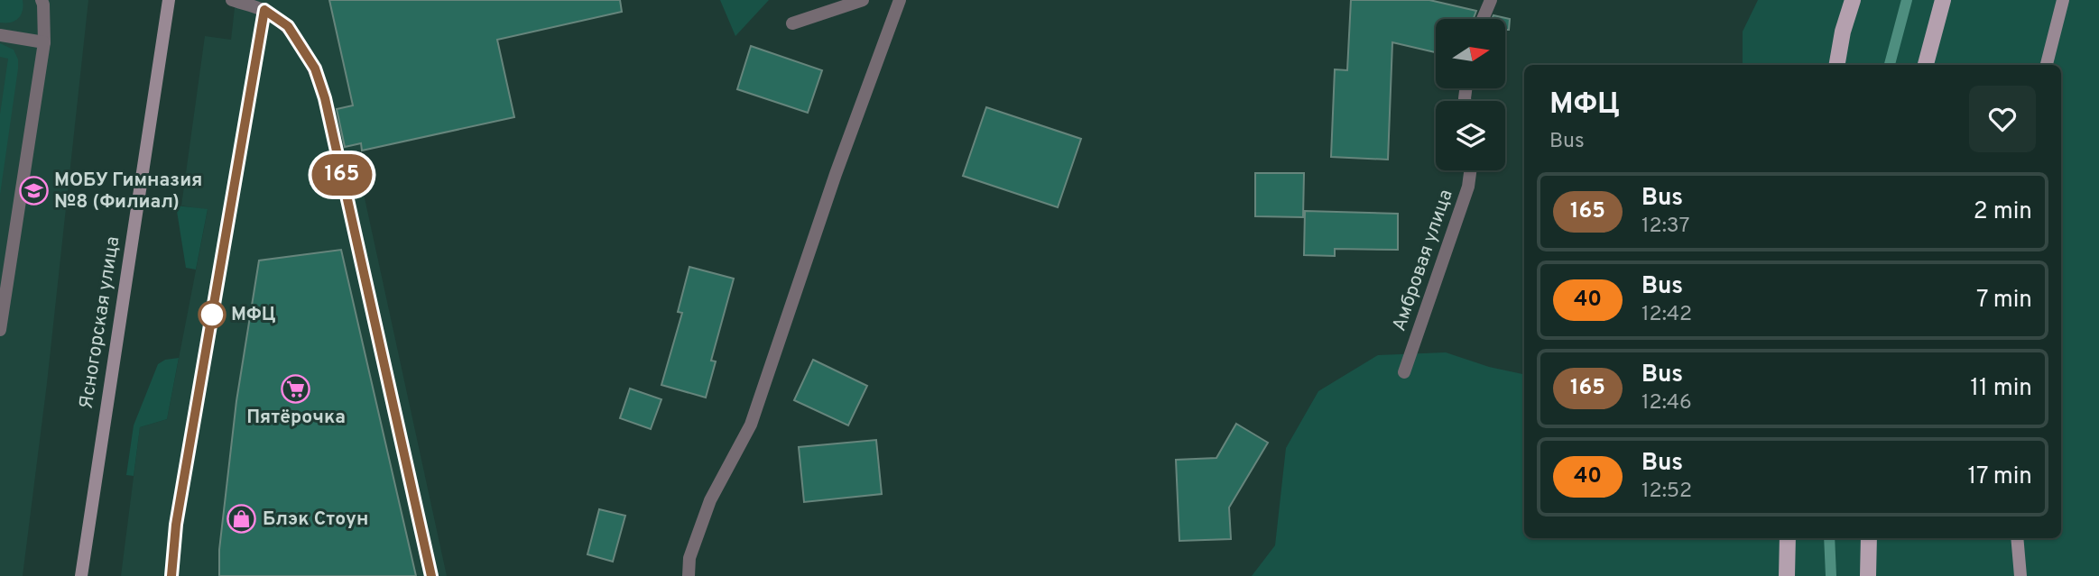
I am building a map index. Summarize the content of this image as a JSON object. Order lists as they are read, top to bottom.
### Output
{
  "streets": {
    "street": ["Амбровая улица", "Ясногорская улица"]
  },
  "places": {
    "school or university": ["МОБУ Гимназия №8 (Филиал)"],
    "other": ["МФЦ"],
    "supermarket": ["Пятёрочка"],
    "shop": ["Блэк Стоун"]
  },
  "lines": ["bus line 165"],
  "north": "right",
  "page": {
    "on_map": "165",
    "heading": ["МФЦ", "Bus"],
    "list": [
      {
        "mark": "165",
        "name": "Bus",
        "note": "12:37",
        "value": "2 min"
      },
      {
        "mark": "40",
        "name": "Bus",
        "note": "12:42",
        "value": "7 min"
      },
      {
        "mark": "165",
        "name": "Bus",
        "note": "12:46",
        "value": "11 min"
      },
      {
        "mark": "40",
        "name": "Bus",
        "note": "12:52",
        "value": "17 min"
      }
    ]
  }
}
